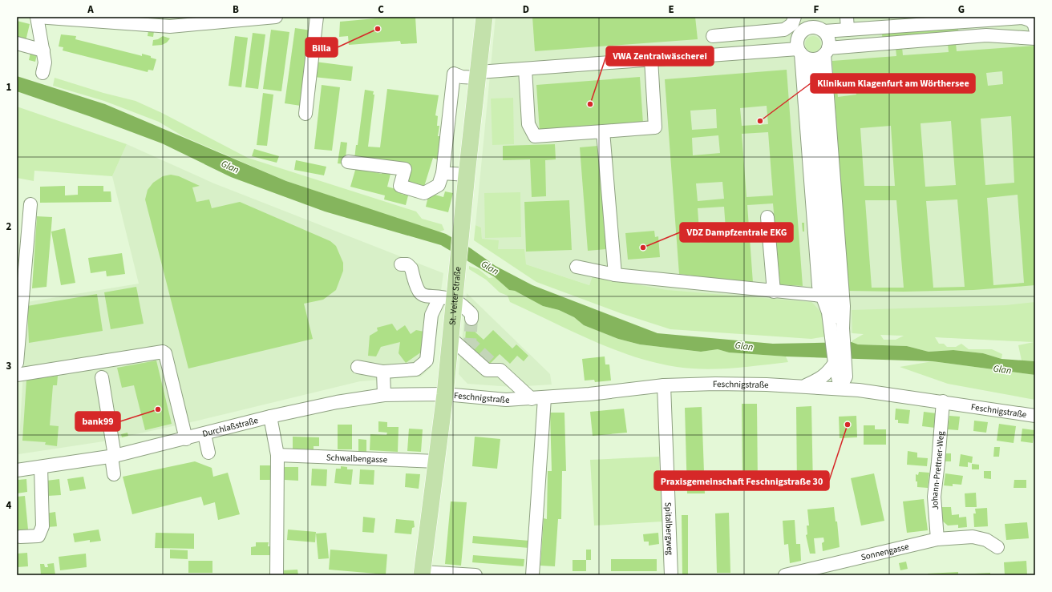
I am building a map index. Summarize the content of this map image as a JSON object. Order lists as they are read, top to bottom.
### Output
{
  "streets": {
    "main road": ["St. Veiter Straße"],
    "street": [
      "Feschnigstraße",
      "Durchlaßstraße",
      "Schwalbengasse",
      "Johann-Prettner-Weg",
      "Spitalbergweg",
      "Sonnengasse"
    ]
  },
  "crossings": [
    ["St. Veiter Straße", "Feschnigstraße"],
    ["St. Veiter Straße", "Durchlaßstraße"],
    ["St. Veiter Straße", "Schwalbengasse"],
    ["Feschnigstraße", "Durchlaßstraße"],
    ["Feschnigstraße", "Johann-Prettner-Weg"],
    ["Feschnigstraße", "Spitalbergweg"],
    ["Johann-Prettner-Weg", "Sonnengasse"]
  ],
  "water": ["Glan"],
  "places": [
    "Billa",
    "VWA Zentralwäscherei",
    "Klinikum Klagenfurt am Wörthersee",
    "VDZ Dampfzentrale EKG",
    "bank99",
    "Praxisgemeinschaft Feschnigstraße 30"
  ],
  "grid": {
    "columns": [
      "A",
      "B",
      "C",
      "D",
      "E",
      "F",
      "G"
    ],
    "rows": [
      "1",
      "2",
      "3",
      "4"
    ]
  }
}
